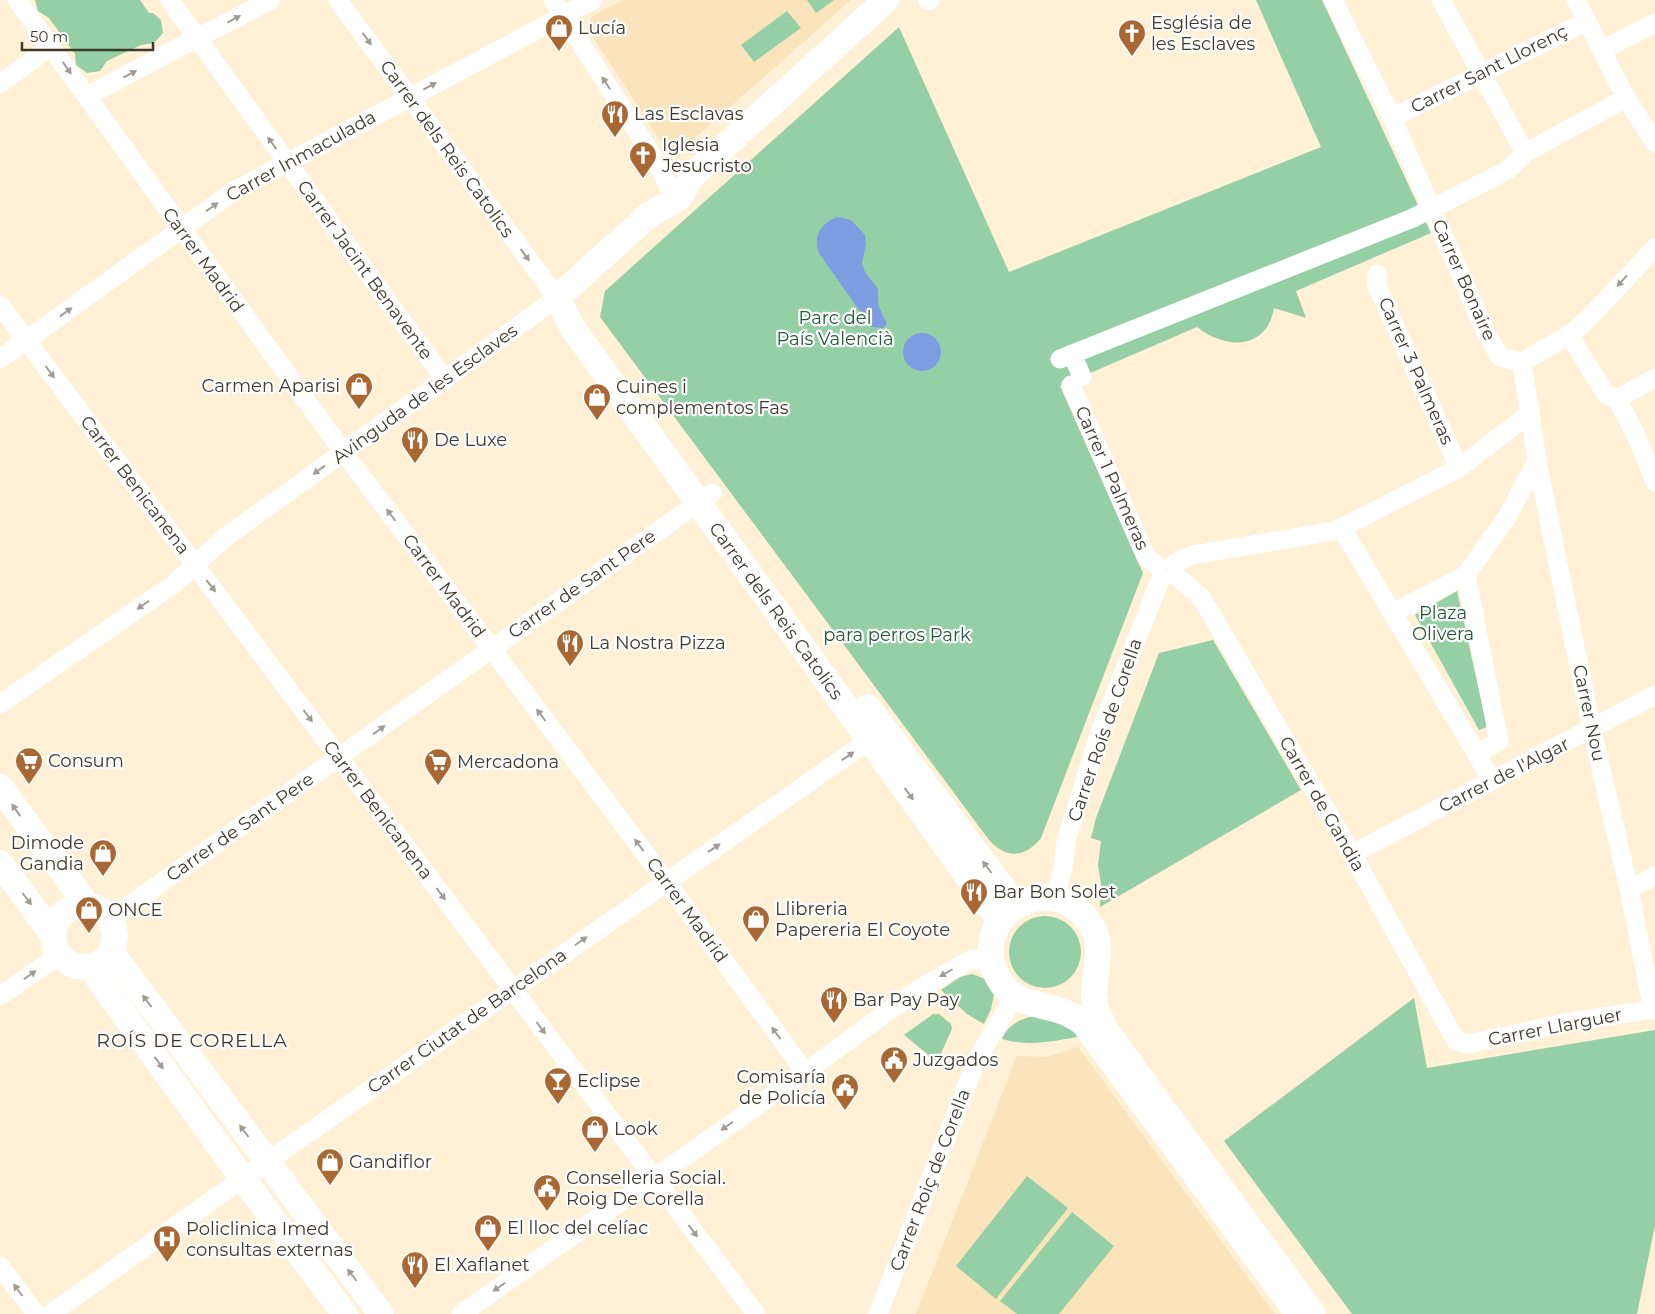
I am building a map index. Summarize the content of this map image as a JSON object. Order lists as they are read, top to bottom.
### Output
{
  "streets": {
    "street": [
      "Carrer Sant Llorenç",
      "Carrer dels Reis Catolics",
      "Carrer Inmaculada",
      "Carrer Madrid",
      "Carrer Jacint Benavente",
      "Carrer Bonaire",
      "Carrer 3 Palmeras",
      "Avinguda de les Esclaves",
      "Carrer 1 Palmeras",
      "Carrer Benicanena",
      "Carrer de Sant Pere",
      "Carrer Nou",
      "Carrer Roís de Corella",
      "Carrer de l'Algar",
      "Carrer de Gandia",
      "Carrer Ciutat de Barcelona",
      "Carrer Llarguer",
      "Carrer Roiç de Corella"
    ]
  },
  "crossings": [
    ["Carrer Sant Llorenç", "Carrer Bonaire"],
    ["Carrer dels Reis Catolics", "Carrer Inmaculada"],
    ["Carrer dels Reis Catolics", "Avinguda de les Esclaves"],
    ["Carrer dels Reis Catolics", "Carrer de Sant Pere"],
    ["Carrer dels Reis Catolics", "Carrer Roís de Corella"],
    ["Carrer dels Reis Catolics", "Carrer Ciutat de Barcelona"],
    ["Carrer dels Reis Catolics", "Carrer Roiç de Corella"],
    ["Carrer Inmaculada", "Carrer Madrid"],
    ["Carrer Inmaculada", "Carrer Jacint Benavente"],
    ["Carrer Inmaculada", "Carrer Benicanena"],
    ["Carrer Madrid", "Avinguda de les Esclaves"],
    ["Carrer Madrid", "Carrer de Sant Pere"],
    ["Carrer Madrid", "Carrer Ciutat de Barcelona"],
    ["Carrer Jacint Benavente", "Avinguda de les Esclaves"],
    ["Carrer Bonaire", "Carrer 1 Palmeras"],
    ["Carrer Bonaire", "Carrer Nou"],
    ["Avinguda de les Esclaves", "Carrer Benicanena"],
    ["Carrer 1 Palmeras", "Carrer Roís de Corella"],
    ["Carrer 1 Palmeras", "Carrer de Gandia"],
    ["Carrer Benicanena", "Carrer de Sant Pere"],
    ["Carrer Benicanena", "Carrer Ciutat de Barcelona"],
    ["Carrer Nou", "Carrer de l'Algar"],
    ["Carrer Nou", "Carrer Llarguer"],
    ["Carrer Roís de Corella", "Carrer de Gandia"],
    ["Carrer Roís de Corella", "Carrer Roiç de Corella"],
    ["Carrer de l'Algar", "Carrer de Gandia"],
    ["Carrer de Gandia", "Carrer Llarguer"]
  ],
  "one_way": [
    "Carrer Inmaculada",
    "Carrer Madrid",
    "Avinguda de les Esclaves",
    "Carrer Benicanena",
    "Carrer Ciutat de Barcelona"
  ],
  "districts": ["ROÍS DE CORELLA"],
  "parks": ["Parc del País Valencià", "Plaza Olivera", "para perros Park"],
  "places": {
    "shop": [
      "Lucía",
      "Carmen Aparisi",
      "Cuines i complementos Fas",
      "Dimode Gandia",
      "ONCE",
      "Llibreria Papereria El Coyote",
      "Look",
      "Gandiflor",
      "El lloc del celíac"
    ],
    "church": ["Església de les Esclaves", "Iglesia Jesucristo"],
    "restaurant": [
      "Las Esclavas",
      "De Luxe",
      "La Nostra Pizza",
      "Bar Bon Solet",
      "Bar Pay Pay",
      "El Xaflanet"
    ],
    "supermarket": ["Consum", "Mercadona"],
    "public building": ["Juzgados", "Comisaría de Policía", "Conselleria Social. Roig De Corella"],
    "bar": ["Eclipse"],
    "hospital": ["Policlinica Imed consultas externas"]
  },
  "scale_bar": "50 m"
}
